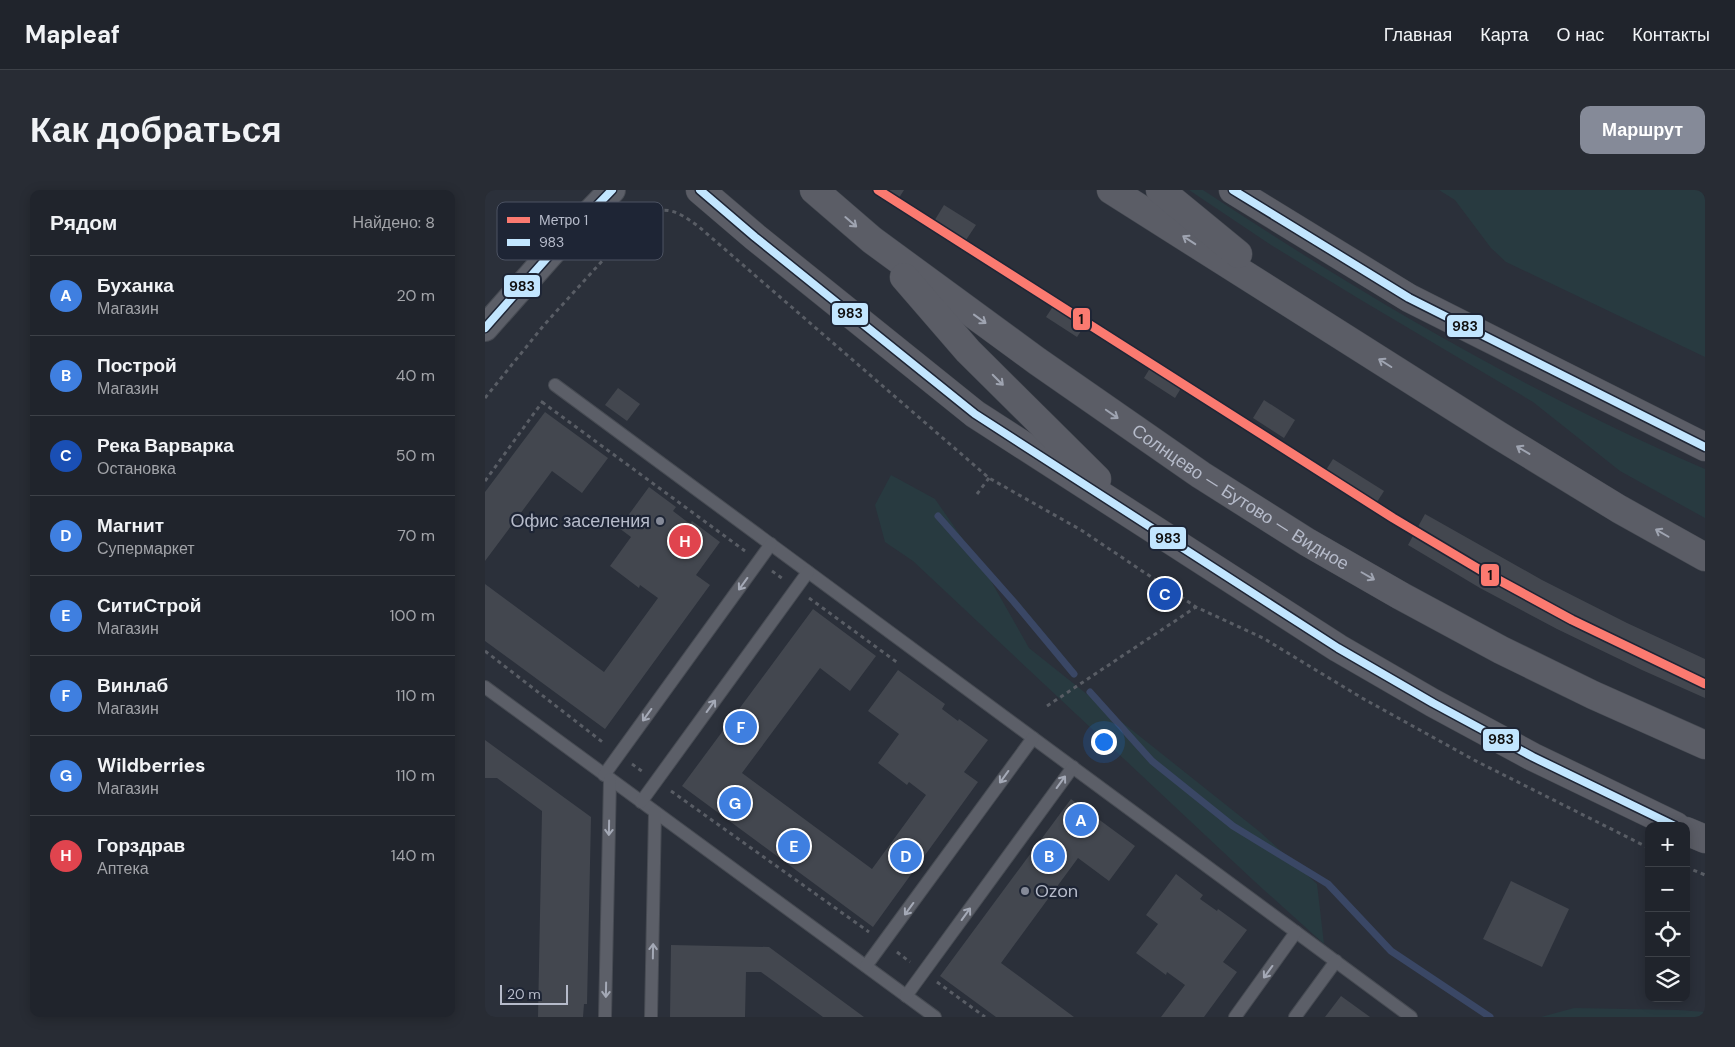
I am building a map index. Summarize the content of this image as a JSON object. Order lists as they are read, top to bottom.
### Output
{
  "streets": {
    "main road": ["Солнцево — Бутово — Видное"]
  },
  "places": ["Офис заселения", "Ozon"],
  "lines": ["metro line 1", "transit line 983"],
  "legend": ["Метро 1", "983"],
  "scale_bar": "20 m",
  "page": {
    "header": "Mapleaf",
    "nav": [
      "Главная",
      "Карта",
      "О нас",
      "Контакты"
    ],
    "buttons": "Маршрут",
    "title": "Как добраться",
    "heading": ["Рядом", "Найдено: 8"],
    "list": [
      {
        "mark": "A",
        "name": "Буханка",
        "note": "Магазин",
        "value": "20 m"
      },
      {
        "mark": "B",
        "name": "Построй",
        "note": "Магазин",
        "value": "40 m"
      },
      {
        "mark": "C",
        "name": "Река Варварка",
        "note": "Остановка",
        "value": "50 m"
      },
      {
        "mark": "D",
        "name": "Магнит",
        "note": "Супермаркет",
        "value": "70 m"
      },
      {
        "mark": "E",
        "name": "СитиСтрой",
        "note": "Магазин",
        "value": "100 m"
      },
      {
        "mark": "F",
        "name": "Винлаб",
        "note": "Магазин",
        "value": "110 m"
      },
      {
        "mark": "G",
        "name": "Wildberries",
        "note": "Магазин",
        "value": "110 m"
      },
      {
        "mark": "H",
        "name": "Горздрав",
        "note": "Аптека",
        "value": "140 m"
      }
    ],
    "pins": [
      "H",
      "C",
      "F",
      "G",
      "A",
      "E",
      "B",
      "D"
    ],
    "map_buttons": ["+", "−"],
    "scale": "20 m"
  }
}
